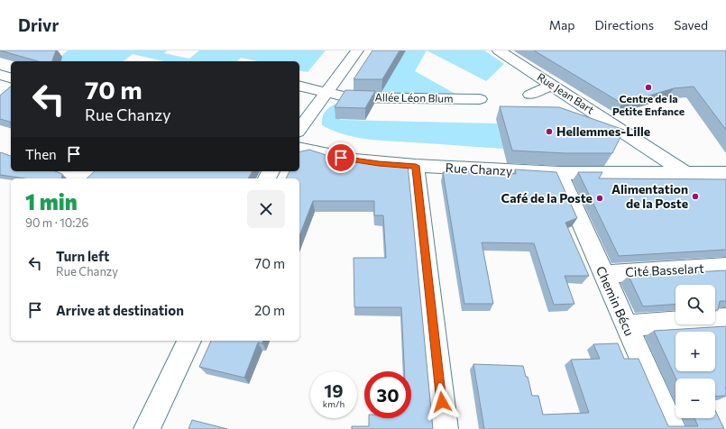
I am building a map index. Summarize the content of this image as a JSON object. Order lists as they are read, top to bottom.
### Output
{
  "streets": {
    "street": [
      "Rue Jean Bart",
      "Allée Léon Blum",
      "Rue Chanzy",
      "Cité Basselart",
      "Chemin Bécu"
    ]
  },
  "crossings": [
    ["Rue Jean Bart", "Rue Chanzy"],
    ["Rue Chanzy", "Chemin Bécu"],
    ["Cité Basselart", "Chemin Bécu"]
  ],
  "places": [
    "Centre de la Petite Enfance",
    "Hellemmes-Lille",
    "Alimentation de la Poste",
    "Café de la Poste"
  ],
  "page": {
    "header": "Drivr",
    "nav": ["Map", "Directions", "Saved"],
    "turn": ["70 m", "Rue Chanzy"],
    "then": "Then",
    "heading": ["1 min", "90 m · 10:26"],
    "list": [
      {
        "name": "Turn left",
        "note": "Rue Chanzy",
        "value": "70 m"
      },
      {
        "name": "Arrive at destination",
        "value": "20 m"
      }
    ],
    "map_buttons": ["+", "−"],
    "speed": "19 km/h",
    "limit": "30"
  }
}
